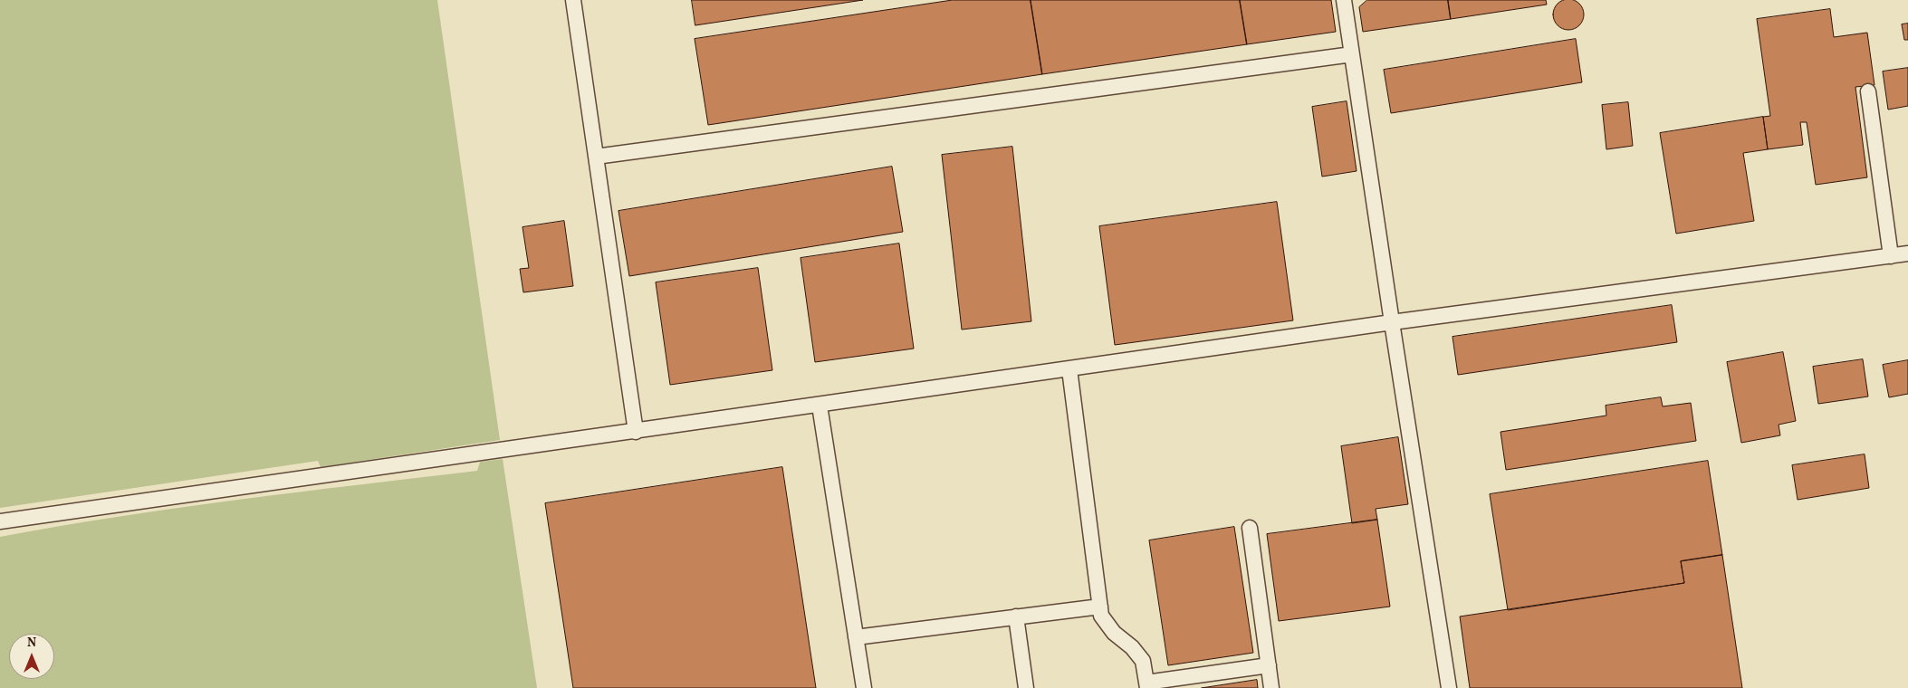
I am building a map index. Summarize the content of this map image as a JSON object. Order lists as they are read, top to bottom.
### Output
{
  "north": "top"
}
